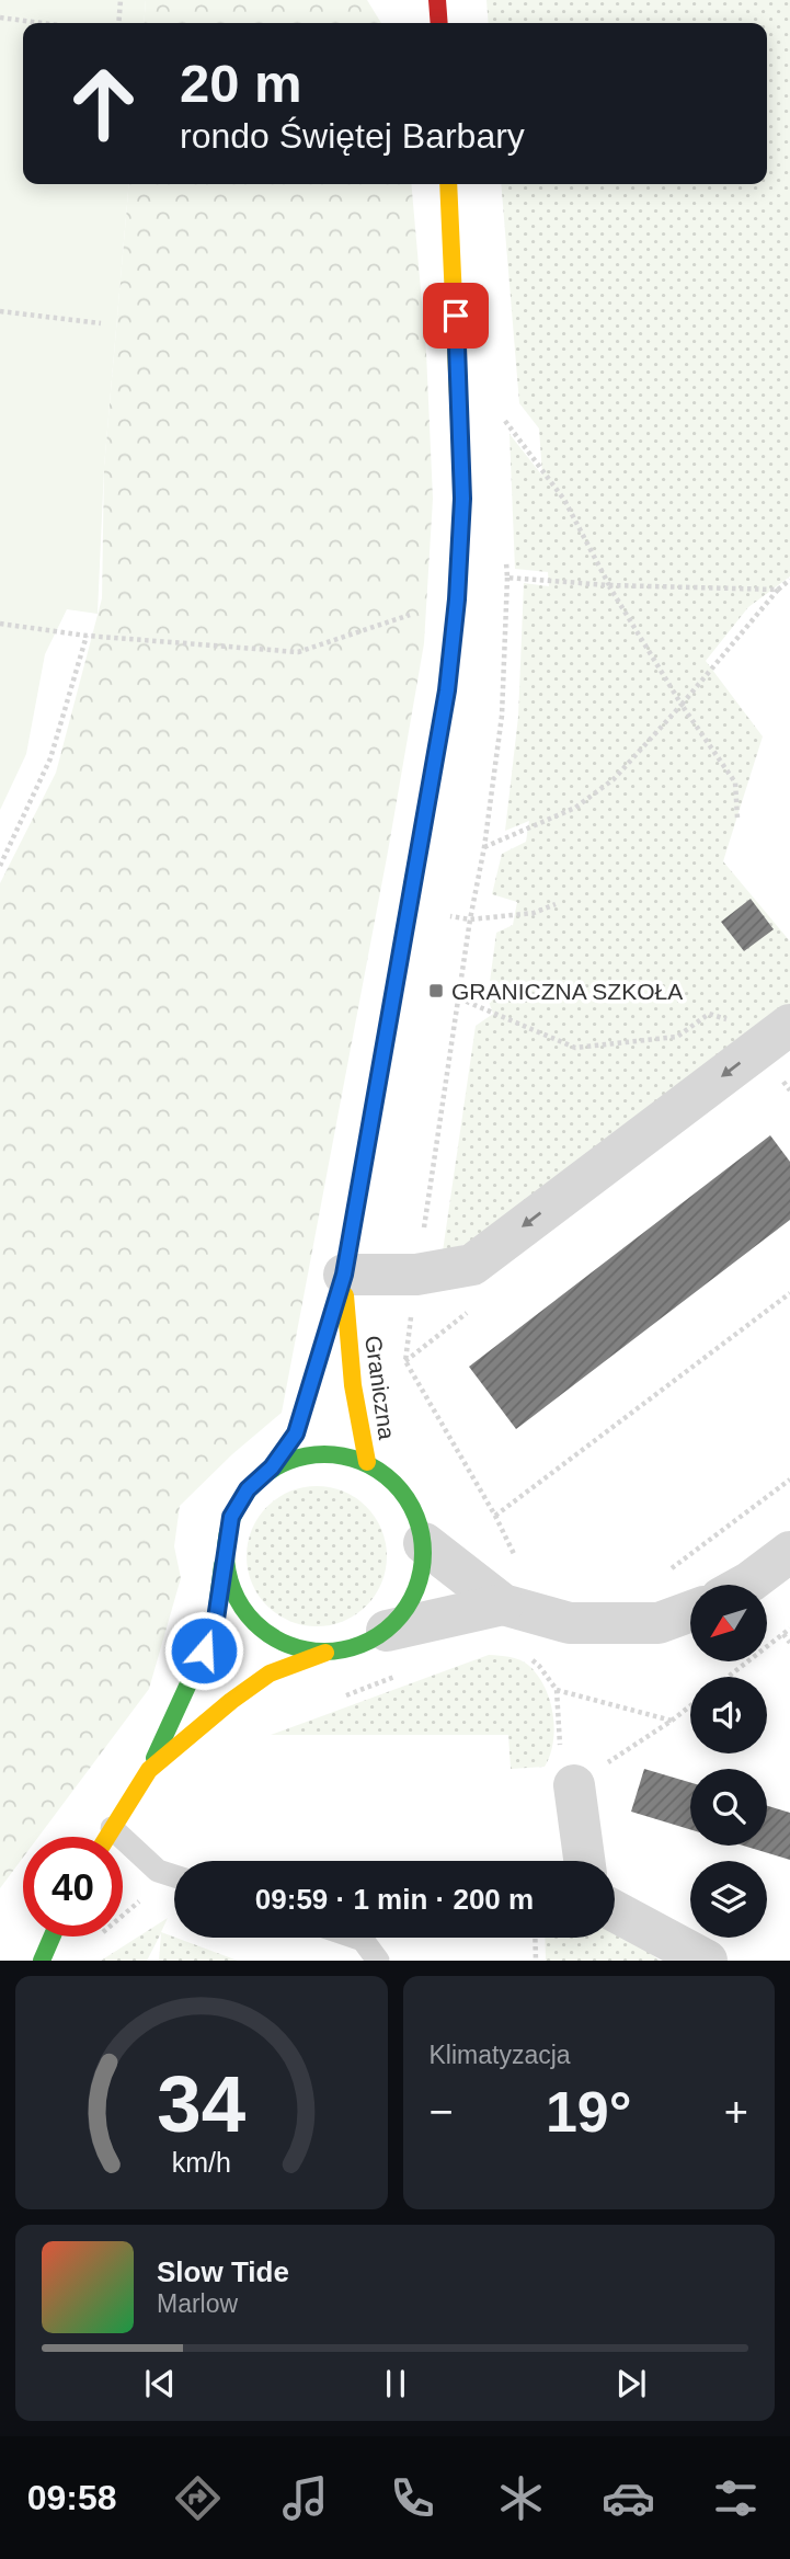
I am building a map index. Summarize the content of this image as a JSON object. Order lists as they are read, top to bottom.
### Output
{
  "streets": {
    "street": ["Graniczna"]
  },
  "places": {
    "transit": ["GRANICZNA SZKOŁA"]
  },
  "north": "bottom left",
  "page": {
    "turn": ["20 m", "rondo Świętej Barbary"],
    "limit": "40",
    "trip": "09:59 · 1 min · 200 m",
    "tile": "Klimatyzacja",
    "heat": ["−", "19°", "+"],
    "song": ["Slow Tide", "Marlow"],
    "tabs": "09:58",
    "gauge": ["34", "km/h"]
  }
}
